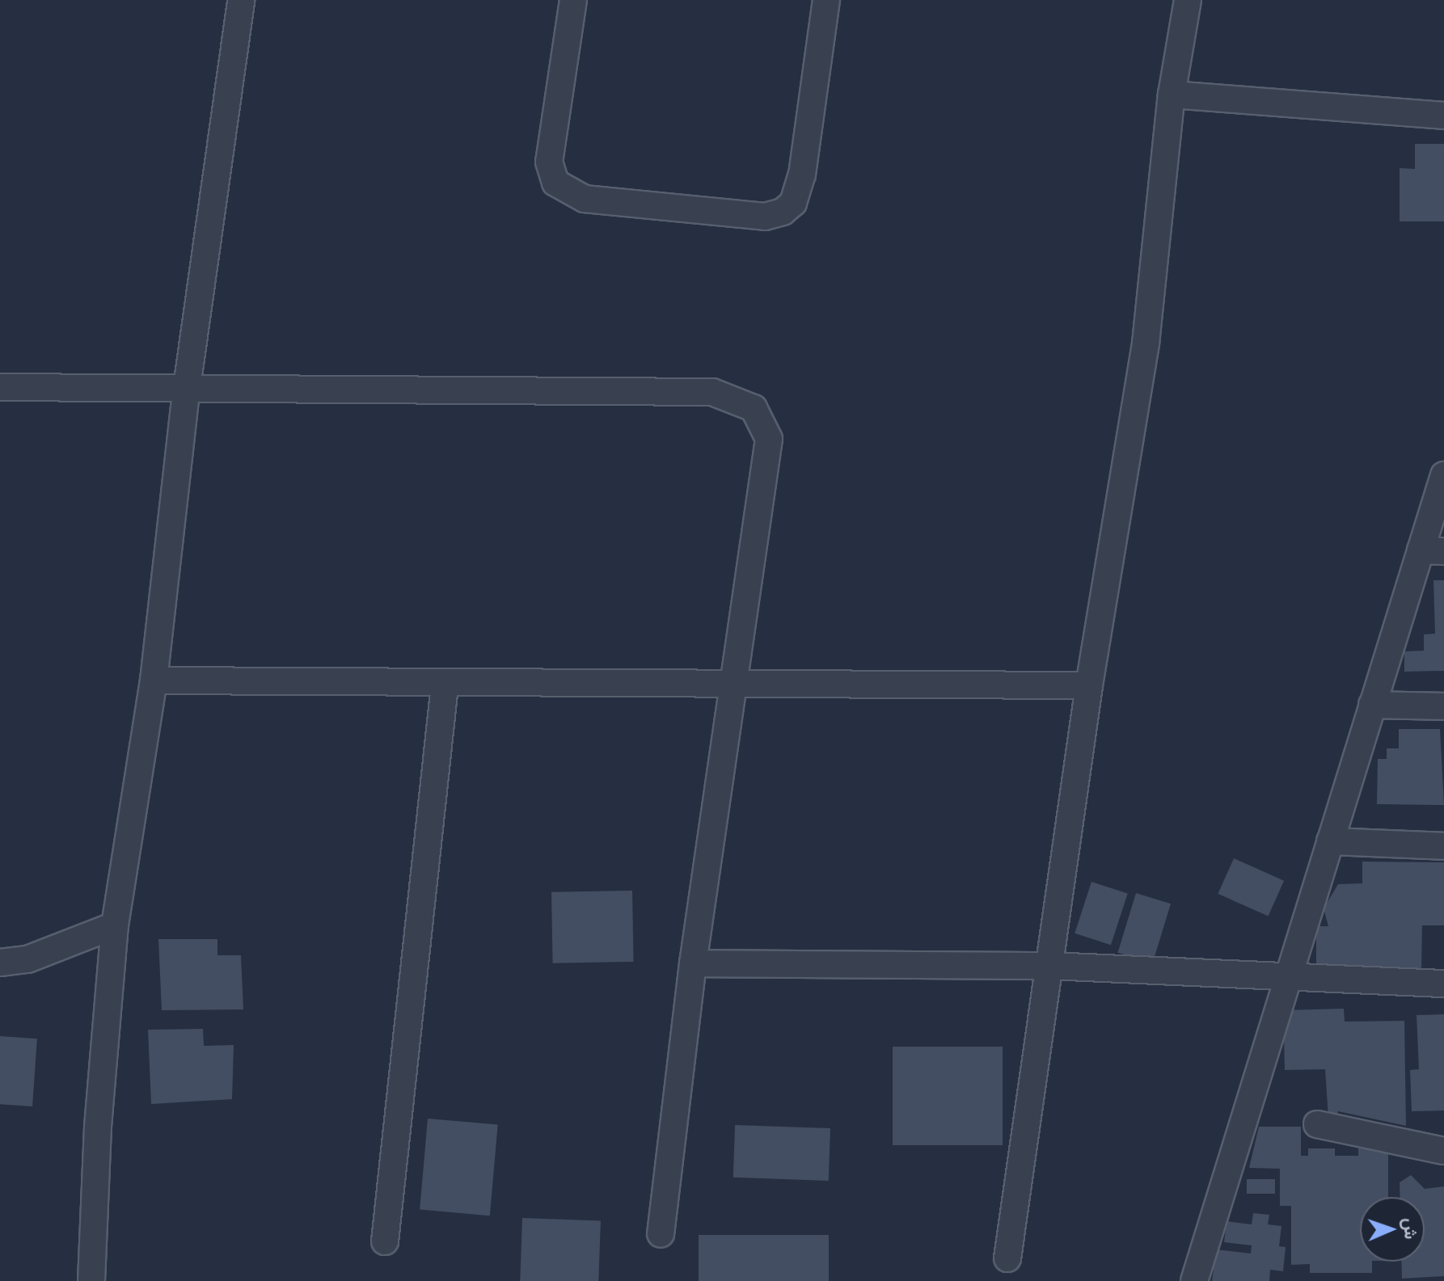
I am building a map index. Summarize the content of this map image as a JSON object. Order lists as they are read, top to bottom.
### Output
{
  "north": "right"
}
